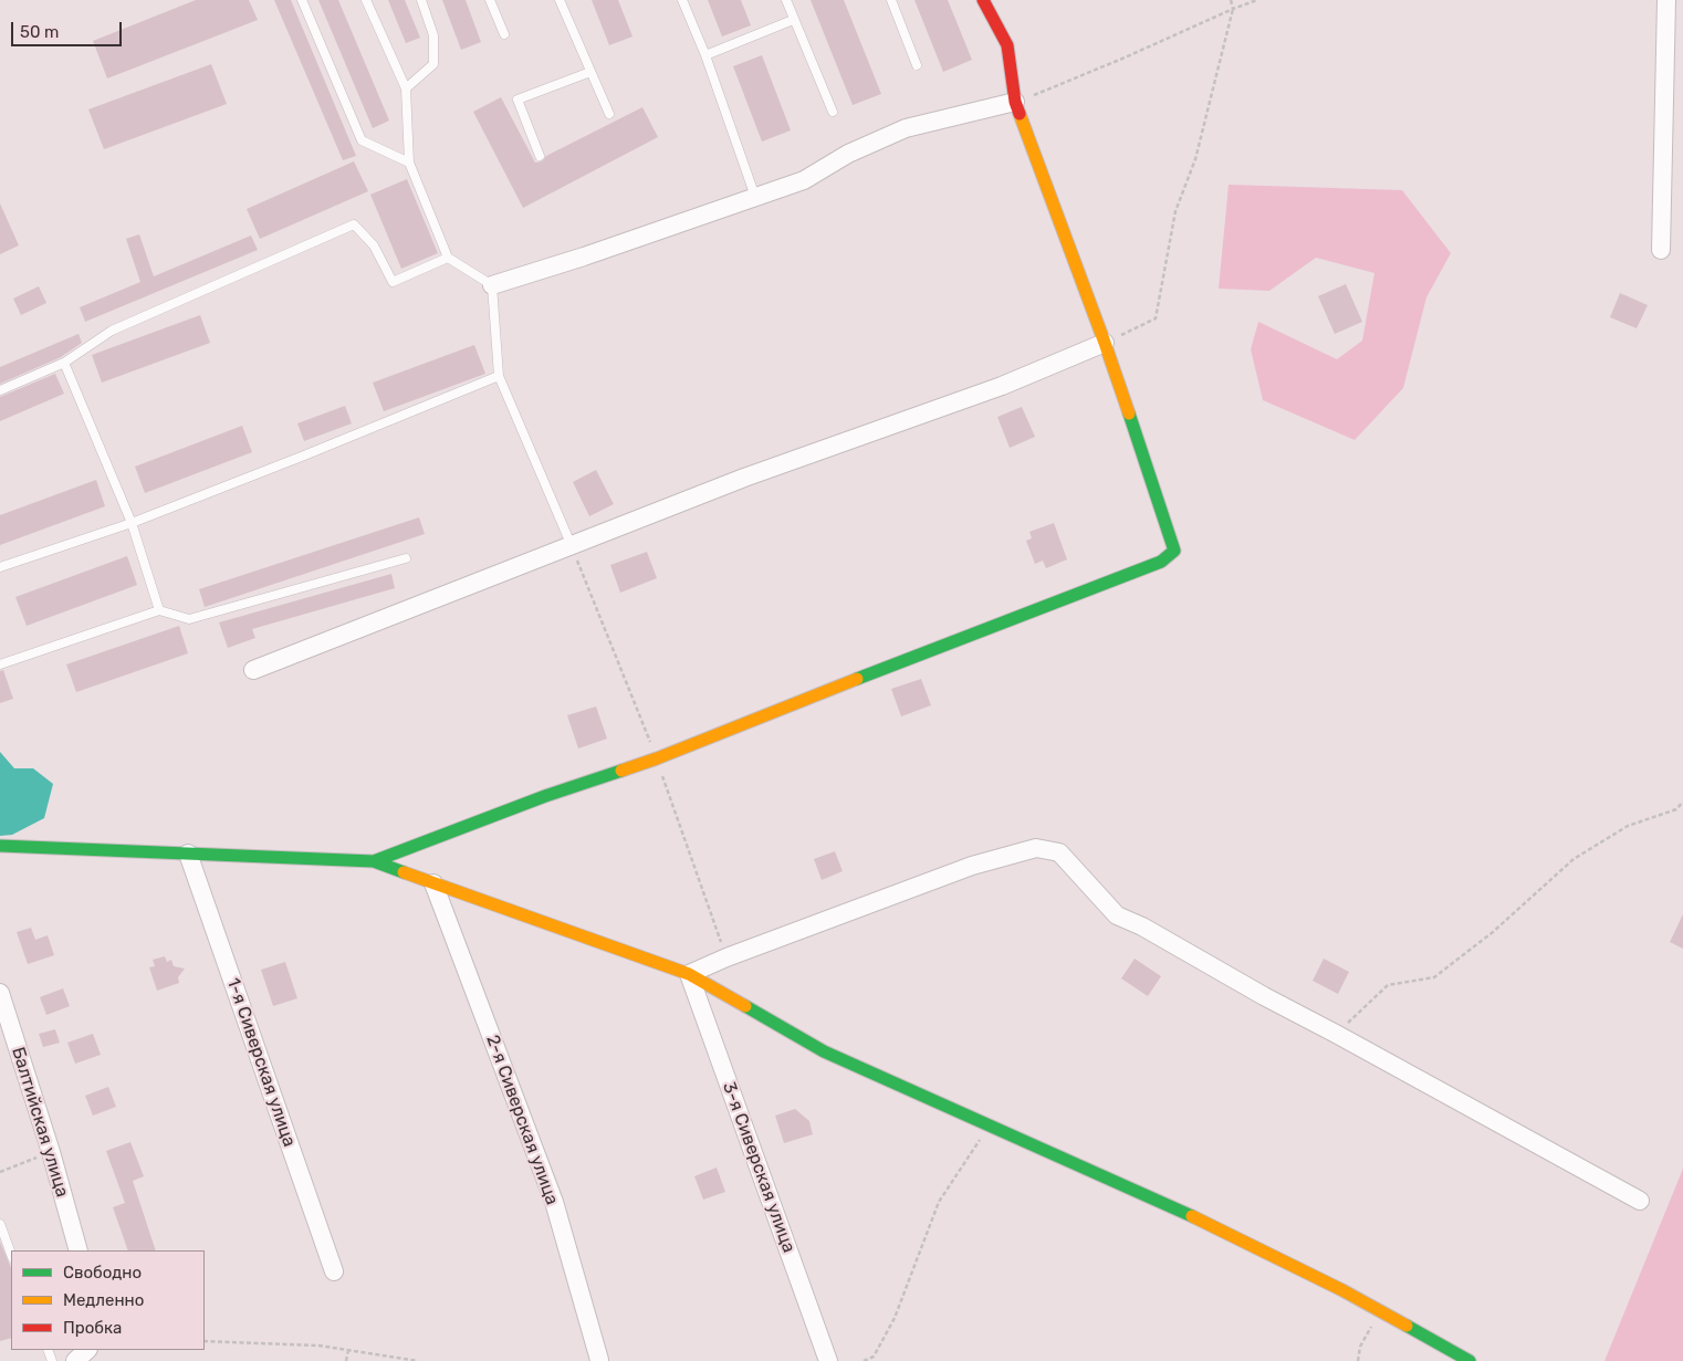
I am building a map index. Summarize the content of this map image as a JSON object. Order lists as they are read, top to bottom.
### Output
{
  "streets": {
    "street": [
      "1-я Сиверская улица",
      "2-я Сиверская улица",
      "Балтийская улица",
      "3-я Сиверская улица"
    ]
  },
  "legend": ["Свободно", "Медленно", "Пробка"],
  "scale_bar": "50 m"
}
